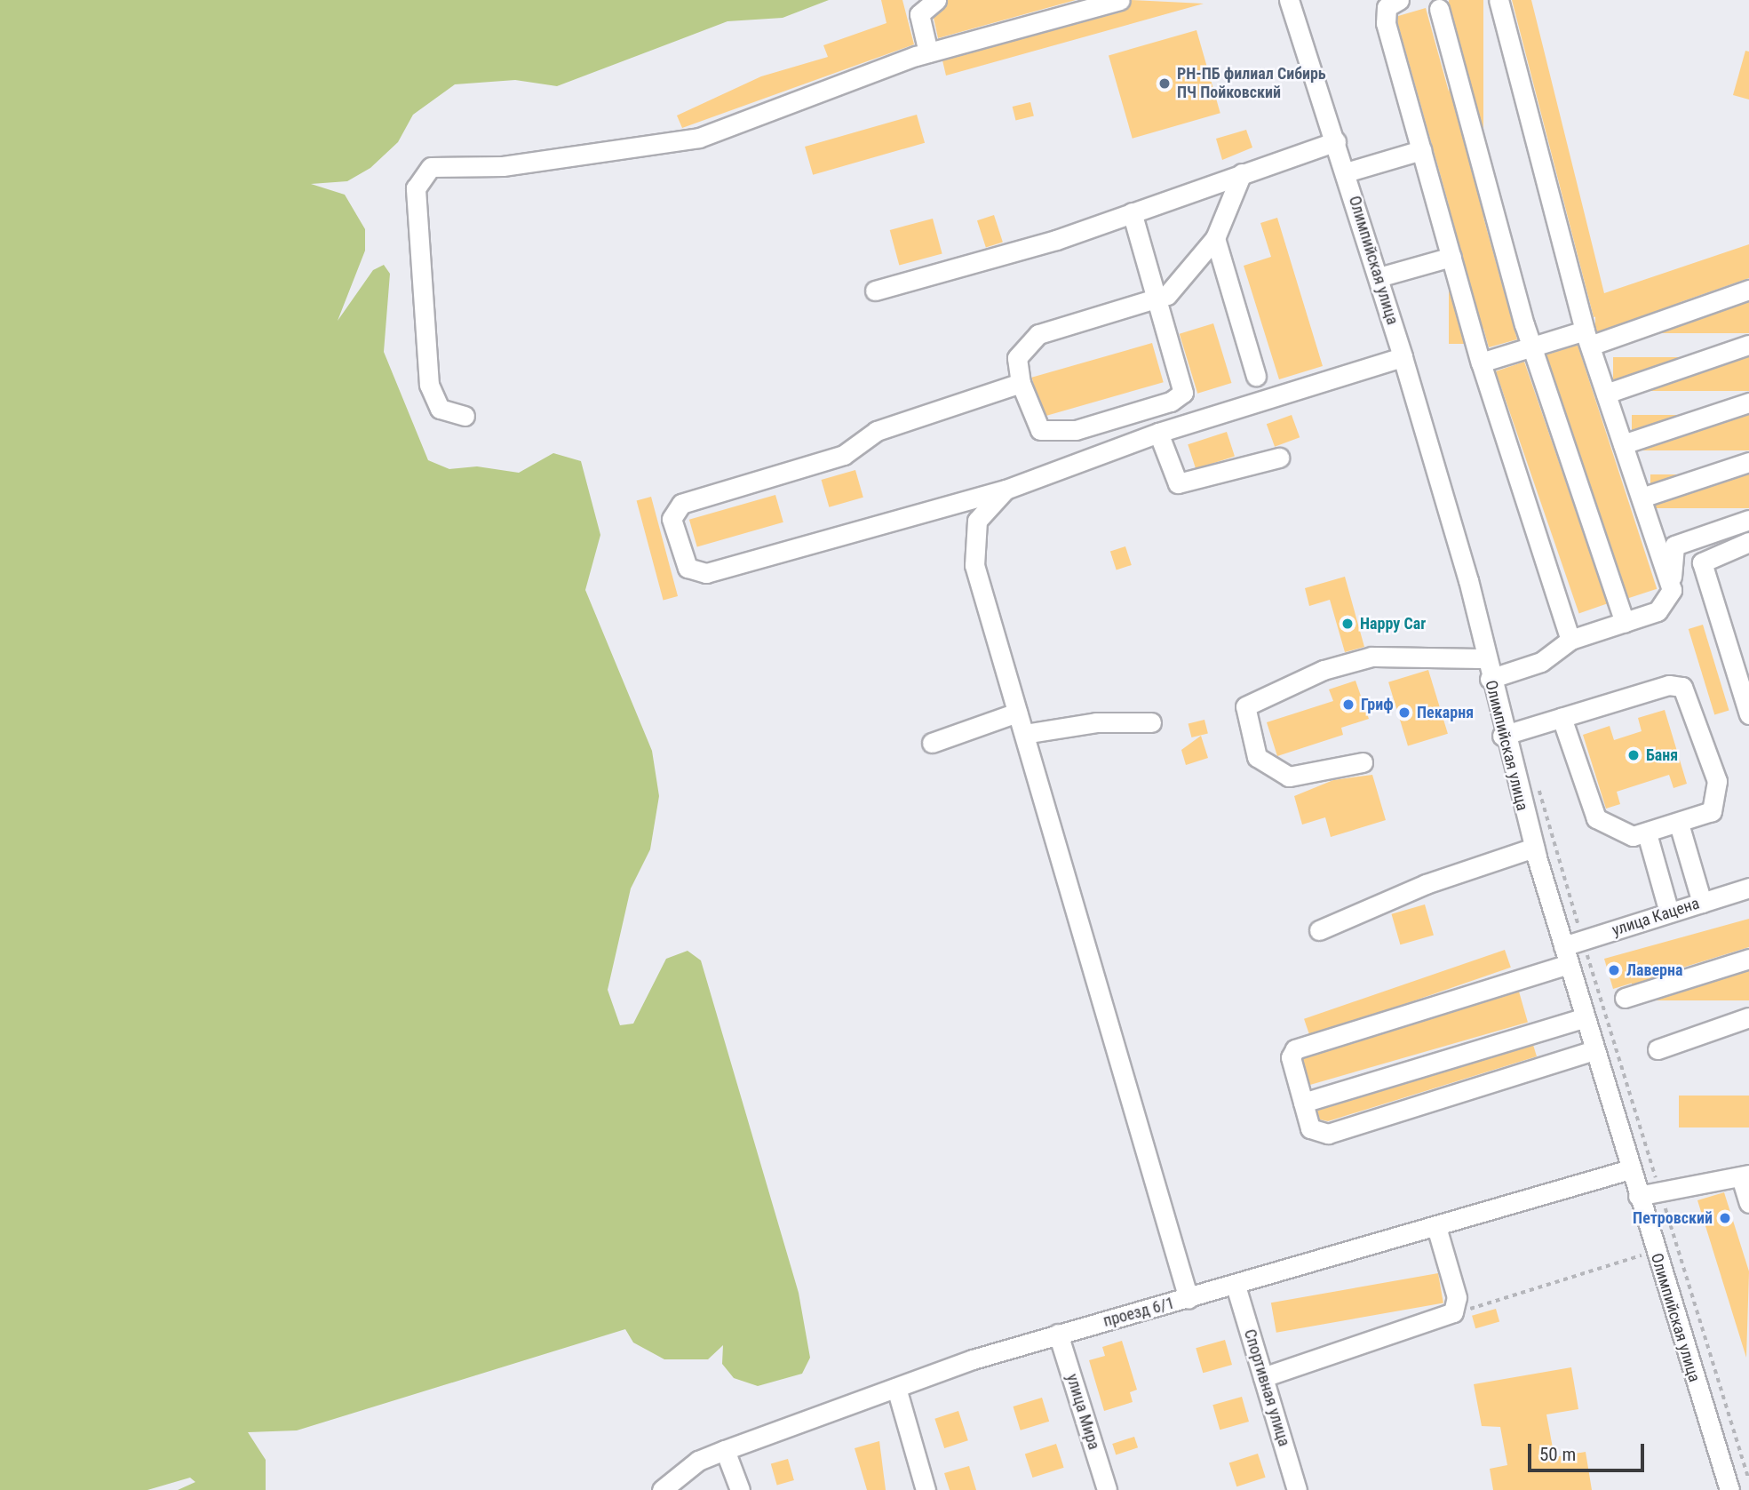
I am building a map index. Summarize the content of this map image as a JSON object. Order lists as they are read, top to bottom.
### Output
{
  "streets": {
    "street": [
      "Олимпийская улица",
      "улица Кацена",
      "проезд 6/1",
      "Спортивная улица",
      "улица Мира"
    ]
  },
  "crossings": [
    ["Олимпийская улица", "улица Кацена"],
    ["Олимпийская улица", "проезд 6/1"],
    ["проезд 6/1", "Спортивная улица"],
    ["проезд 6/1", "улица Мира"]
  ],
  "places": [
    "РН-ПБ филиал Сибирь ПЧ Пойковский",
    "Happy Car",
    "Гриф",
    "Пекарня",
    "Баня",
    "Лаверна",
    "Петровский"
  ],
  "scale_bar": "50 m"
}
